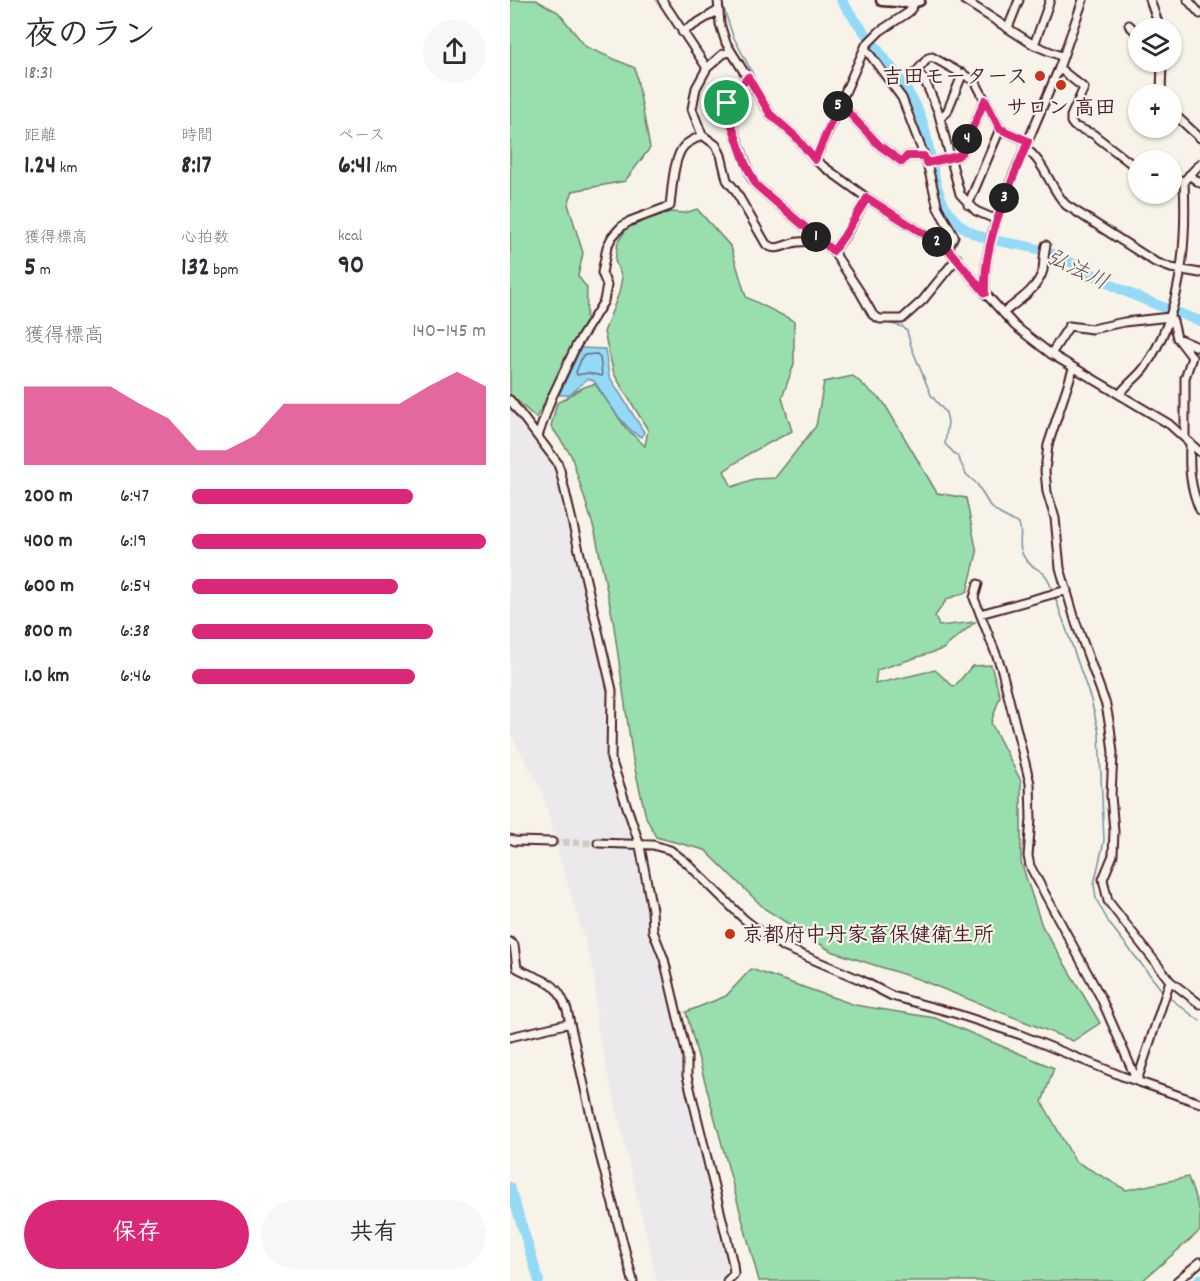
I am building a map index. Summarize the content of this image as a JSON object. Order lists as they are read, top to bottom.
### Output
{
  "water": ["弘法川"],
  "places": ["吉田モータース", "サロン 高田", "京都府中丹家畜保健衛生所"],
  "page": {
    "heading": ["夜のラン", "18:31"],
    "map_buttons": ["+", "−"],
    "pins": [
      "5",
      "4",
      "3",
      "1",
      "2"
    ],
    "stats": [
      ["距離", "1.24 km"],
      ["時間", "8:17"],
      ["ペース", "6:41 /km"],
      ["獲得標高", "5 m"],
      ["心拍数", "132 bpm"],
      ["kcal", "90"]
    ],
    "chart": ["獲得標高", "140–145 m"],
    "list": [
      {
        "name": "200 m",
        "note": "6:47"
      },
      {
        "name": "400 m",
        "note": "6:19"
      },
      {
        "name": "600 m",
        "note": "6:54"
      },
      {
        "name": "800 m",
        "note": "6:38"
      },
      {
        "name": "1.0 km",
        "note": "6:46"
      }
    ],
    "buttons": ["保存", "共有"]
  }
}
